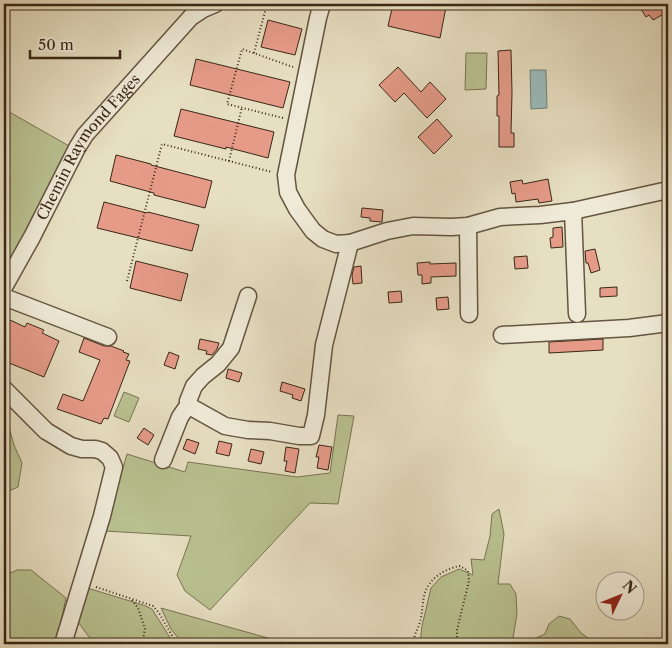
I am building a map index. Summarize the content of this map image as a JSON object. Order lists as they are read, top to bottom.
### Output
{
  "streets": {
    "street": ["Chemin Raymond Fages"]
  },
  "scale_bar": "50 m",
  "north": "top right"
}
